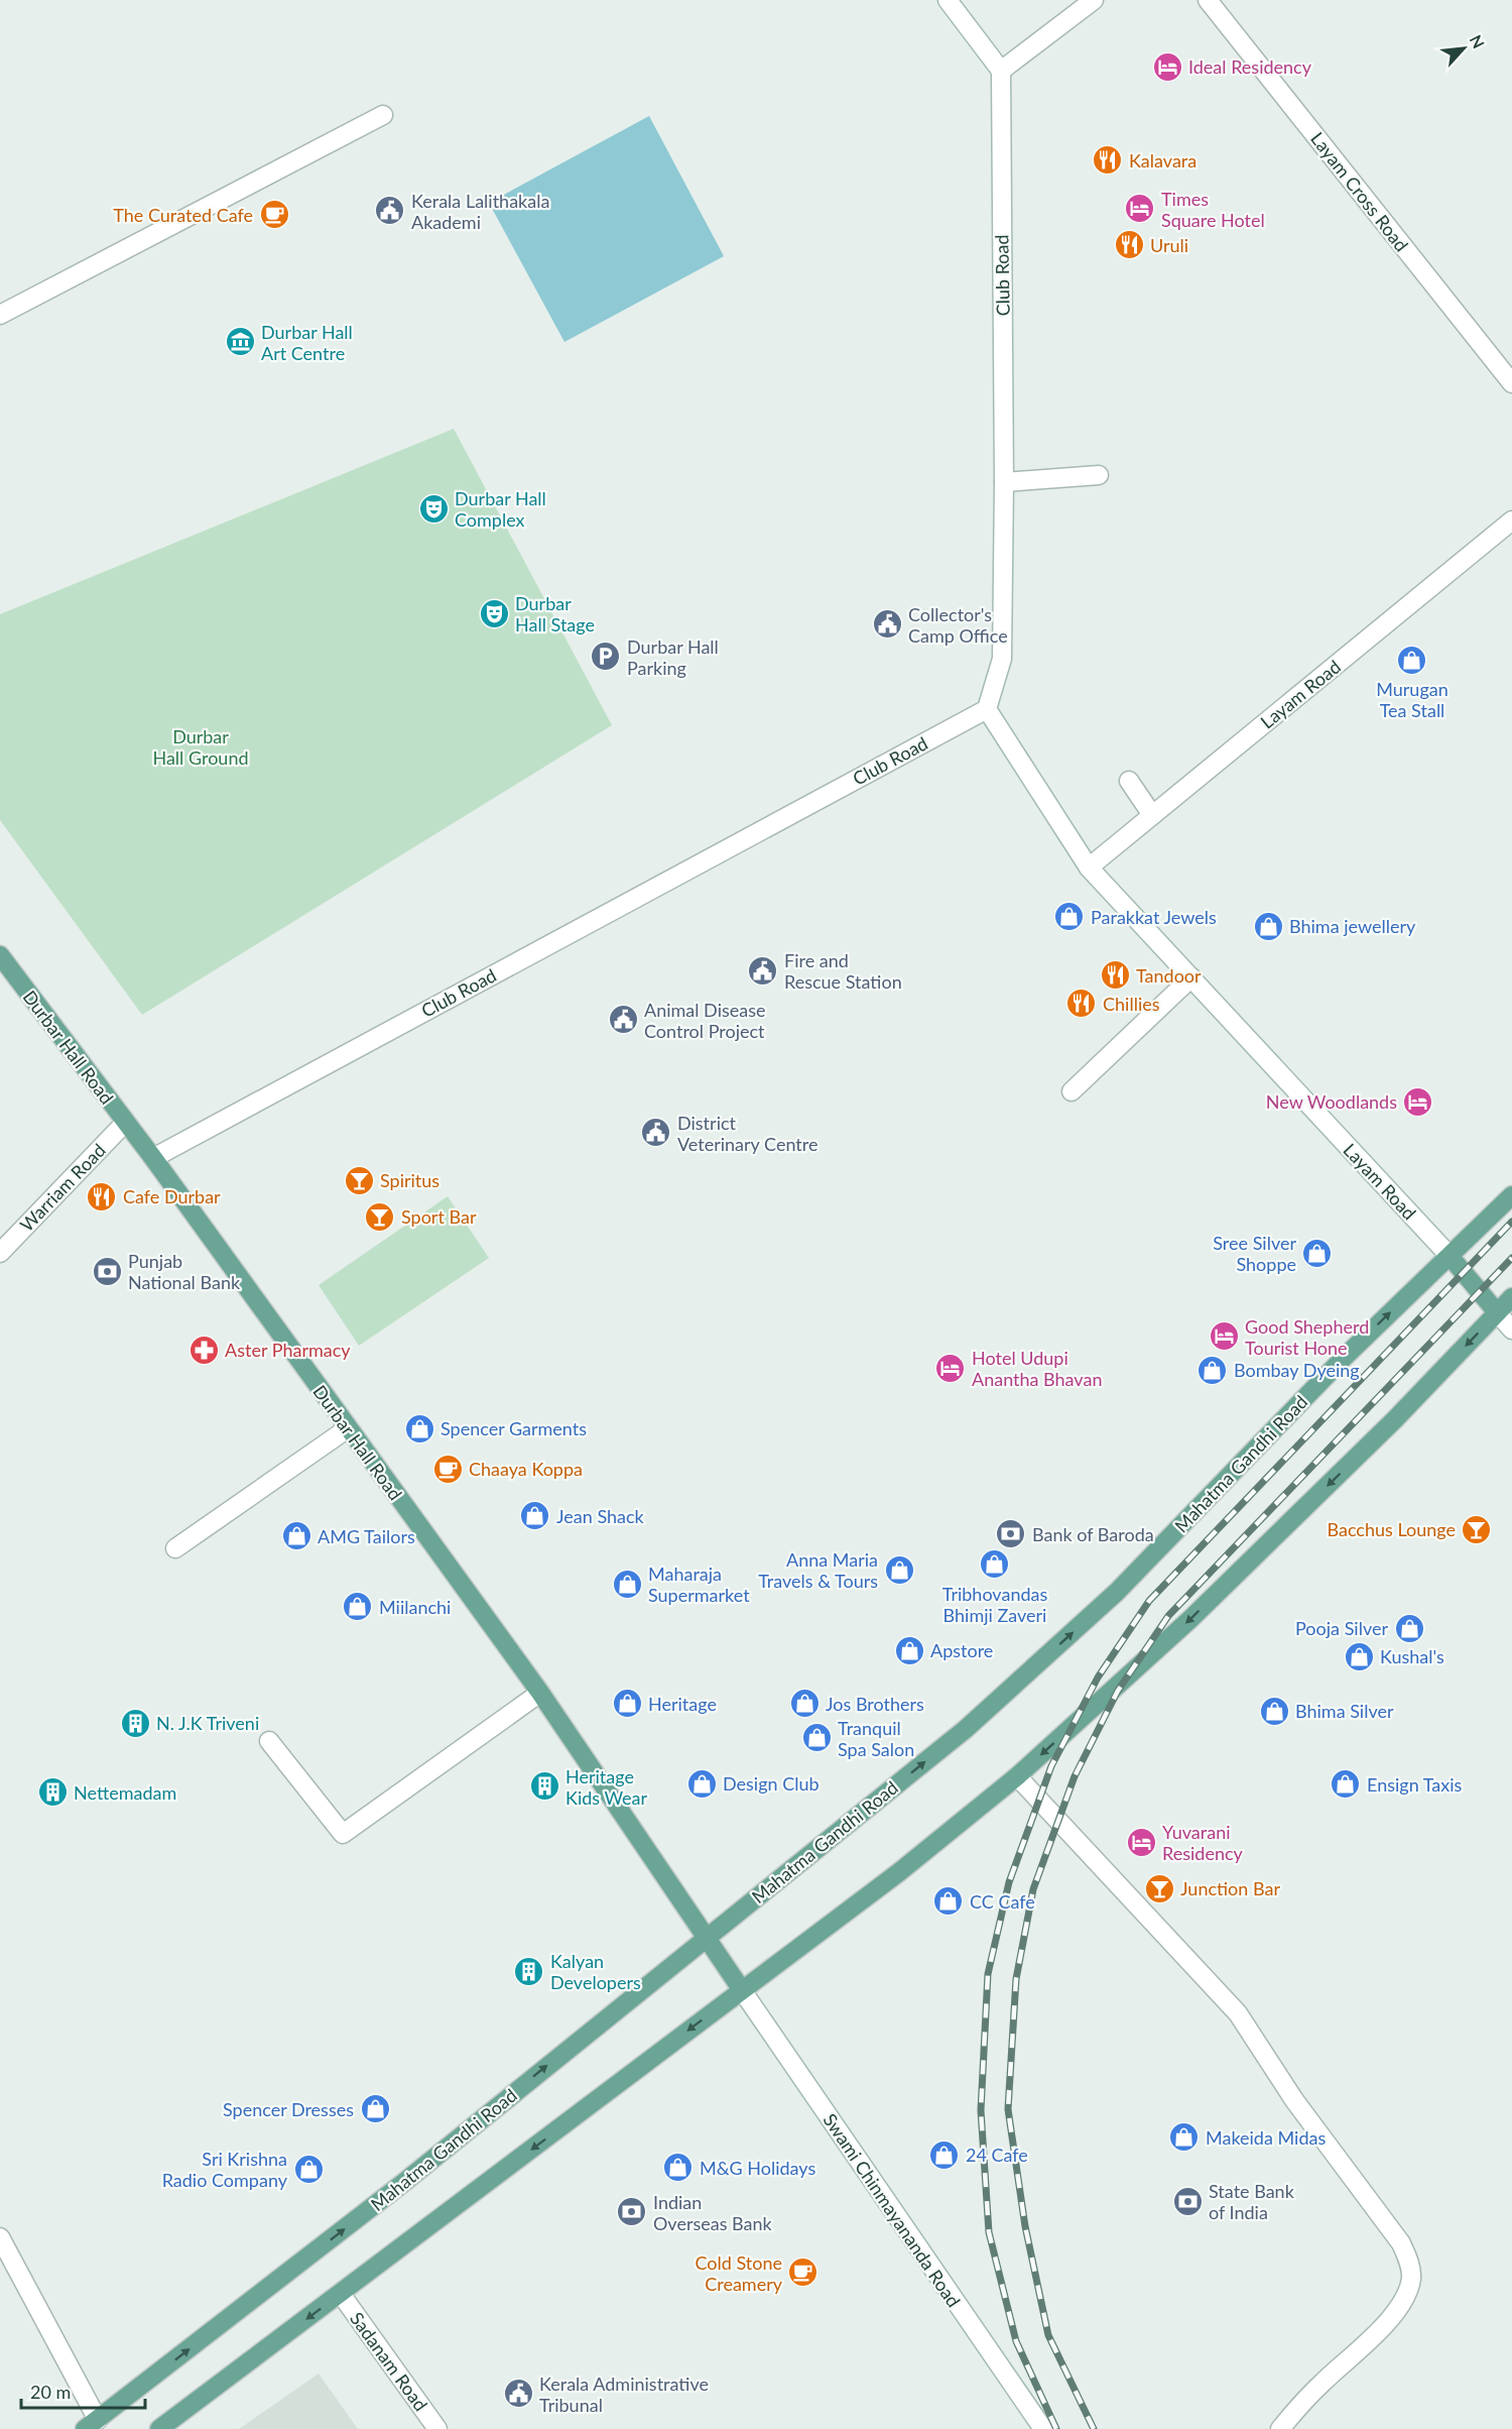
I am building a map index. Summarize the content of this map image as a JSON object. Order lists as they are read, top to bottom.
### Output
{
  "streets": {
    "main road": ["Durbar Hall Road", "Mahatma Gandhi Road"],
    "street": [
      "Layam Cross Road",
      "Club Road",
      "Layam Road",
      "Warriam Road",
      "Swami Chinmayananda Road",
      "Sadanam Road"
    ]
  },
  "crossings": [
    ["Club Road", "Layam Road"],
    ["Club Road", "Durbar Hall Road"],
    ["Layam Road", "Mahatma Gandhi Road"],
    ["Durbar Hall Road", "Warriam Road"],
    ["Durbar Hall Road", "Mahatma Gandhi Road"],
    ["Durbar Hall Road", "Swami Chinmayananda Road"]
  ],
  "parks": ["Durbar Hall Ground"],
  "places": {
    "hotel": [
      "Ideal Residency",
      "Times Square Hotel",
      "New Woodlands",
      "Good Shepherd Tourist Hone",
      "Hotel Udupi Anantha Bhavan",
      "Yuvarani Residency"
    ],
    "restaurant": [
      "Kalavara",
      "Uruli",
      "Tandoor",
      "Chillies",
      "Cafe Durbar"
    ],
    "public building": [
      "Kerala Lalithakala Akademi",
      "Collector's Camp Office",
      "Fire and Rescue Station",
      "Animal Disease Control Project",
      "District Veterinary Centre",
      "Kerala Administrative Tribunal"
    ],
    "cafe": ["The Curated Cafe", "Chaaya Koppa", "Cold Stone Creamery"],
    "museum": ["Durbar Hall Art Centre"],
    "theatre": ["Durbar Hall Complex", "Durbar Hall Stage"],
    "parking": ["Durbar Hall Parking"],
    "shop": [
      "Murugan Tea Stall",
      "Parakkat Jewels",
      "Bhima jewellery",
      "Sree Silver Shoppe",
      "Bombay Dyeing",
      "Spencer Garments",
      "Jean Shack",
      "AMG Tailors",
      "Tribhovandas Bhimji Zaveri",
      "Anna Maria Travels & Tours",
      "Maharaja Supermarket",
      "Miilanchi",
      "Pooja Silver",
      "Apstore",
      "Kushal's",
      "Heritage",
      "Jos Brothers",
      "Bhima Silver",
      "Tranquil Spa Salon",
      "Design Club",
      "Ensign Taxis",
      "CC Cafe",
      "Spencer Dresses",
      "Makeida Midas",
      "24 Cafe",
      "M&G Holidays",
      "Sri Krishna Radio Company"
    ],
    "bar": [
      "Spiritus",
      "Sport Bar",
      "Bacchus Lounge",
      "Junction Bar"
    ],
    "bank": [
      "Punjab National Bank",
      "Bank of Baroda",
      "State Bank of India",
      "Indian Overseas Bank"
    ],
    "pharmacy": ["Aster Pharmacy"],
    "building": [
      "N. J.K Triveni",
      "Heritage Kids Wear",
      "Nettemadam",
      "Kalyan Developers"
    ]
  },
  "scale_bar": "20 m",
  "north": "top right"
}
